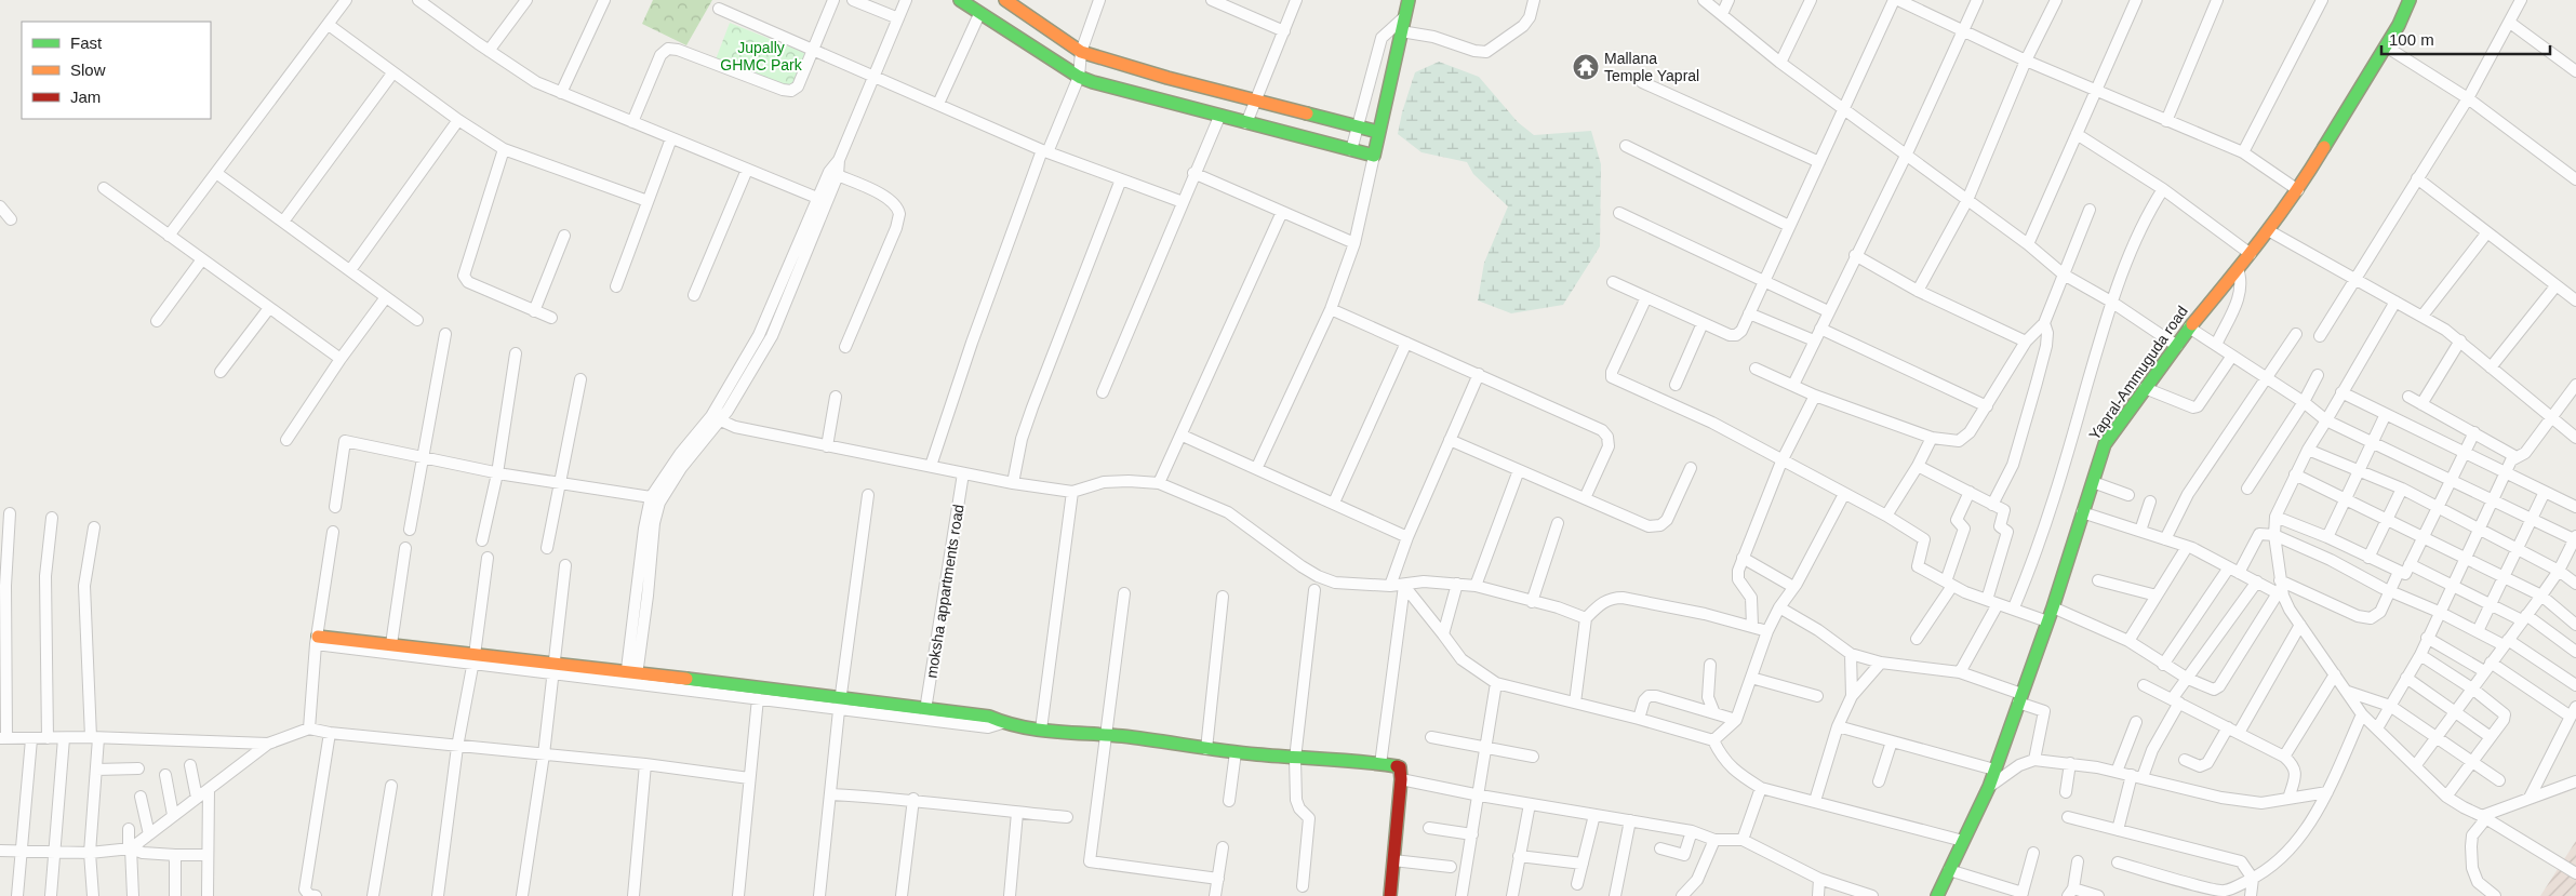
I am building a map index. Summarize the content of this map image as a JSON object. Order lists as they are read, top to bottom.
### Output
{
  "streets": {
    "street": ["Yapral-Ammuguda road", "moksha appartments road"]
  },
  "parks": ["Jupally GHMC Park"],
  "places": {
    "temple": ["Mallana Temple Yapral"]
  },
  "legend": ["Fast", "Slow", "Jam"],
  "scale_bar": "100 m"
}
